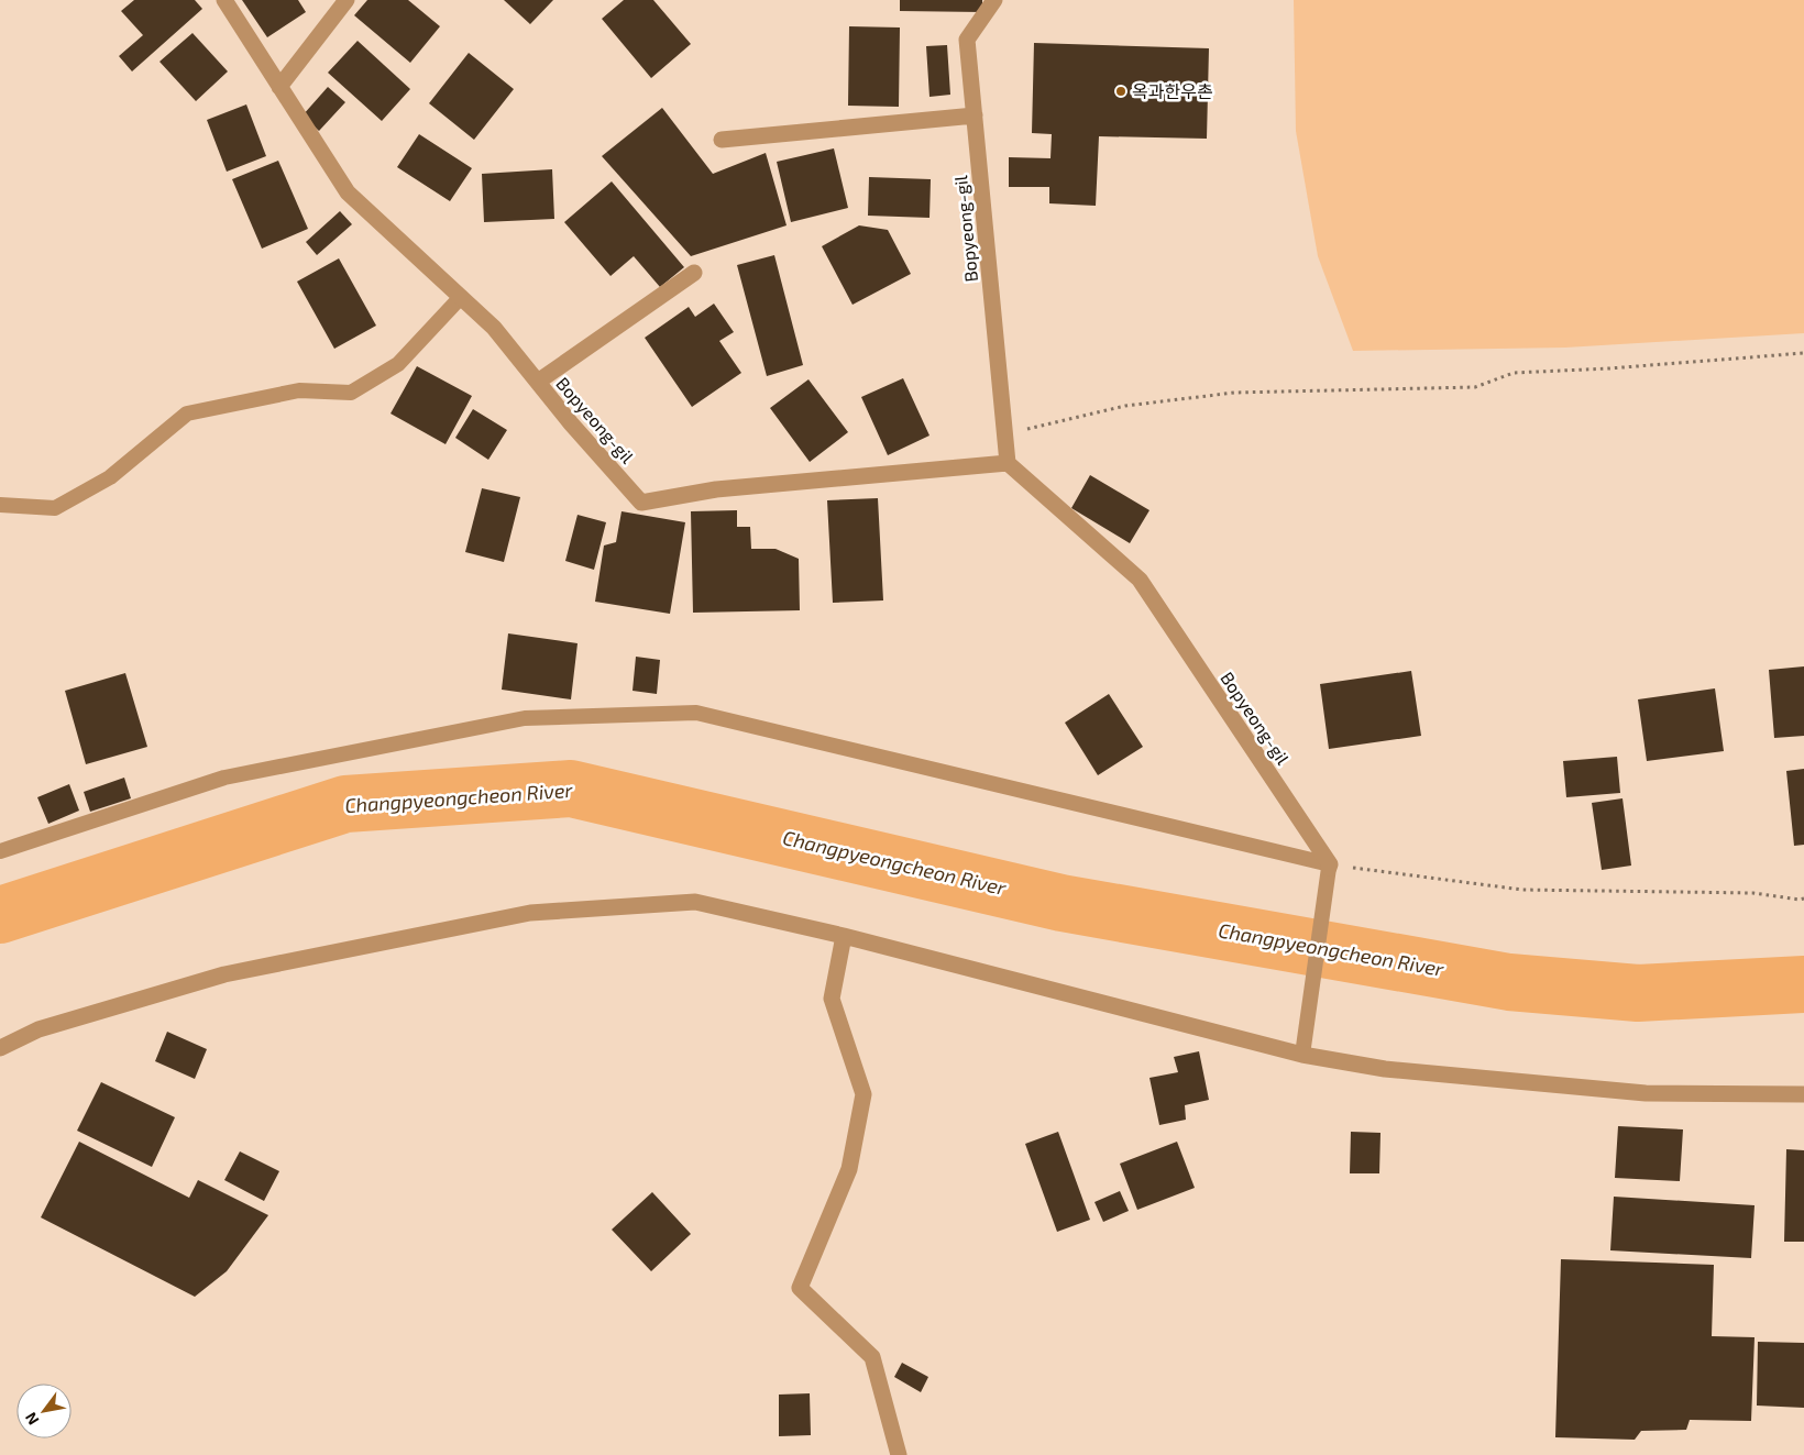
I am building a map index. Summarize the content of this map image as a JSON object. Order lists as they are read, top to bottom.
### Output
{
  "streets": {
    "street": ["Bopyeong-gil"]
  },
  "water": ["Changpyeongcheon River"],
  "places": ["옥과한우촌"],
  "north": "bottom left"
}
